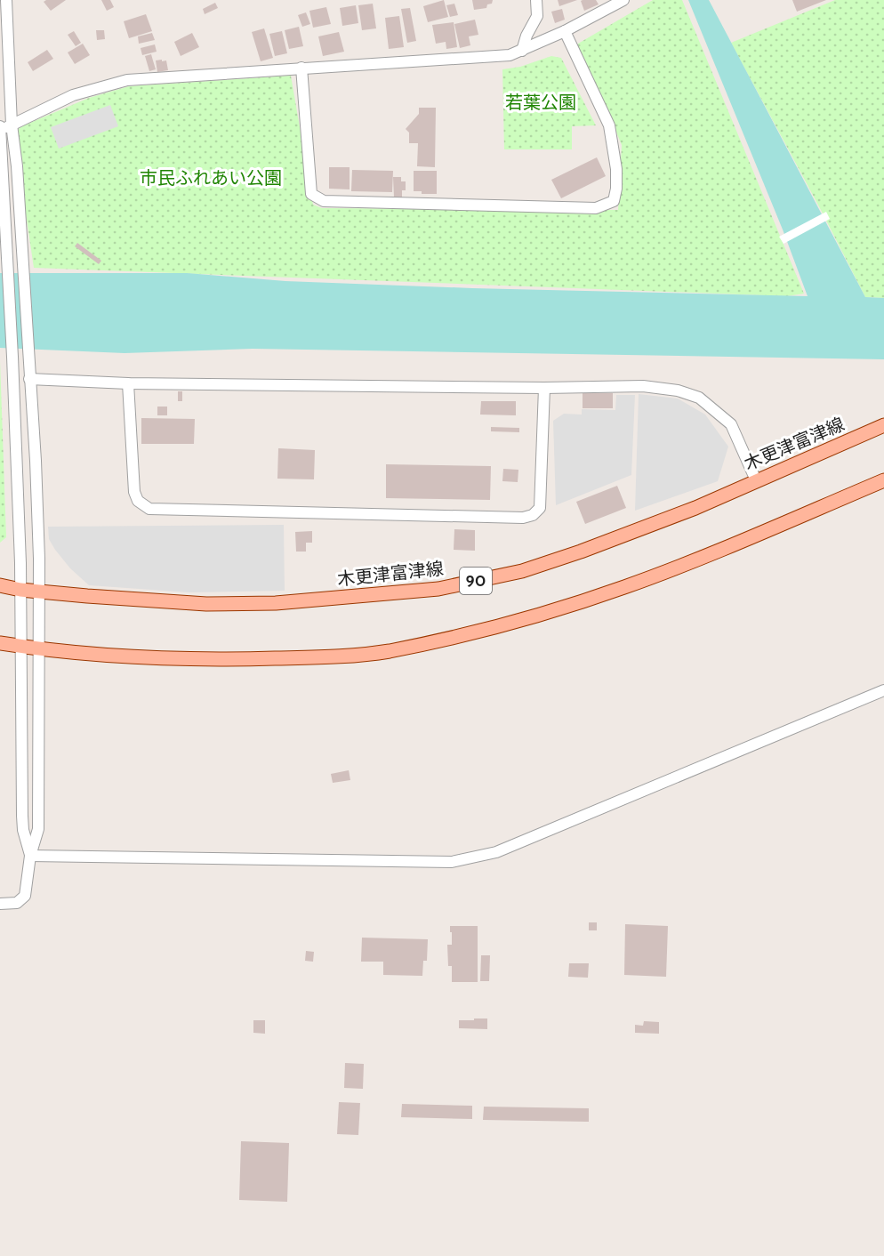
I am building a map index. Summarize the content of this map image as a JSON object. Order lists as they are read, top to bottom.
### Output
{
  "streets": {
    "main road": ["木更津富津線", "90"]
  },
  "parks": ["若葉公園", "市民ふれあい公園"]
}
